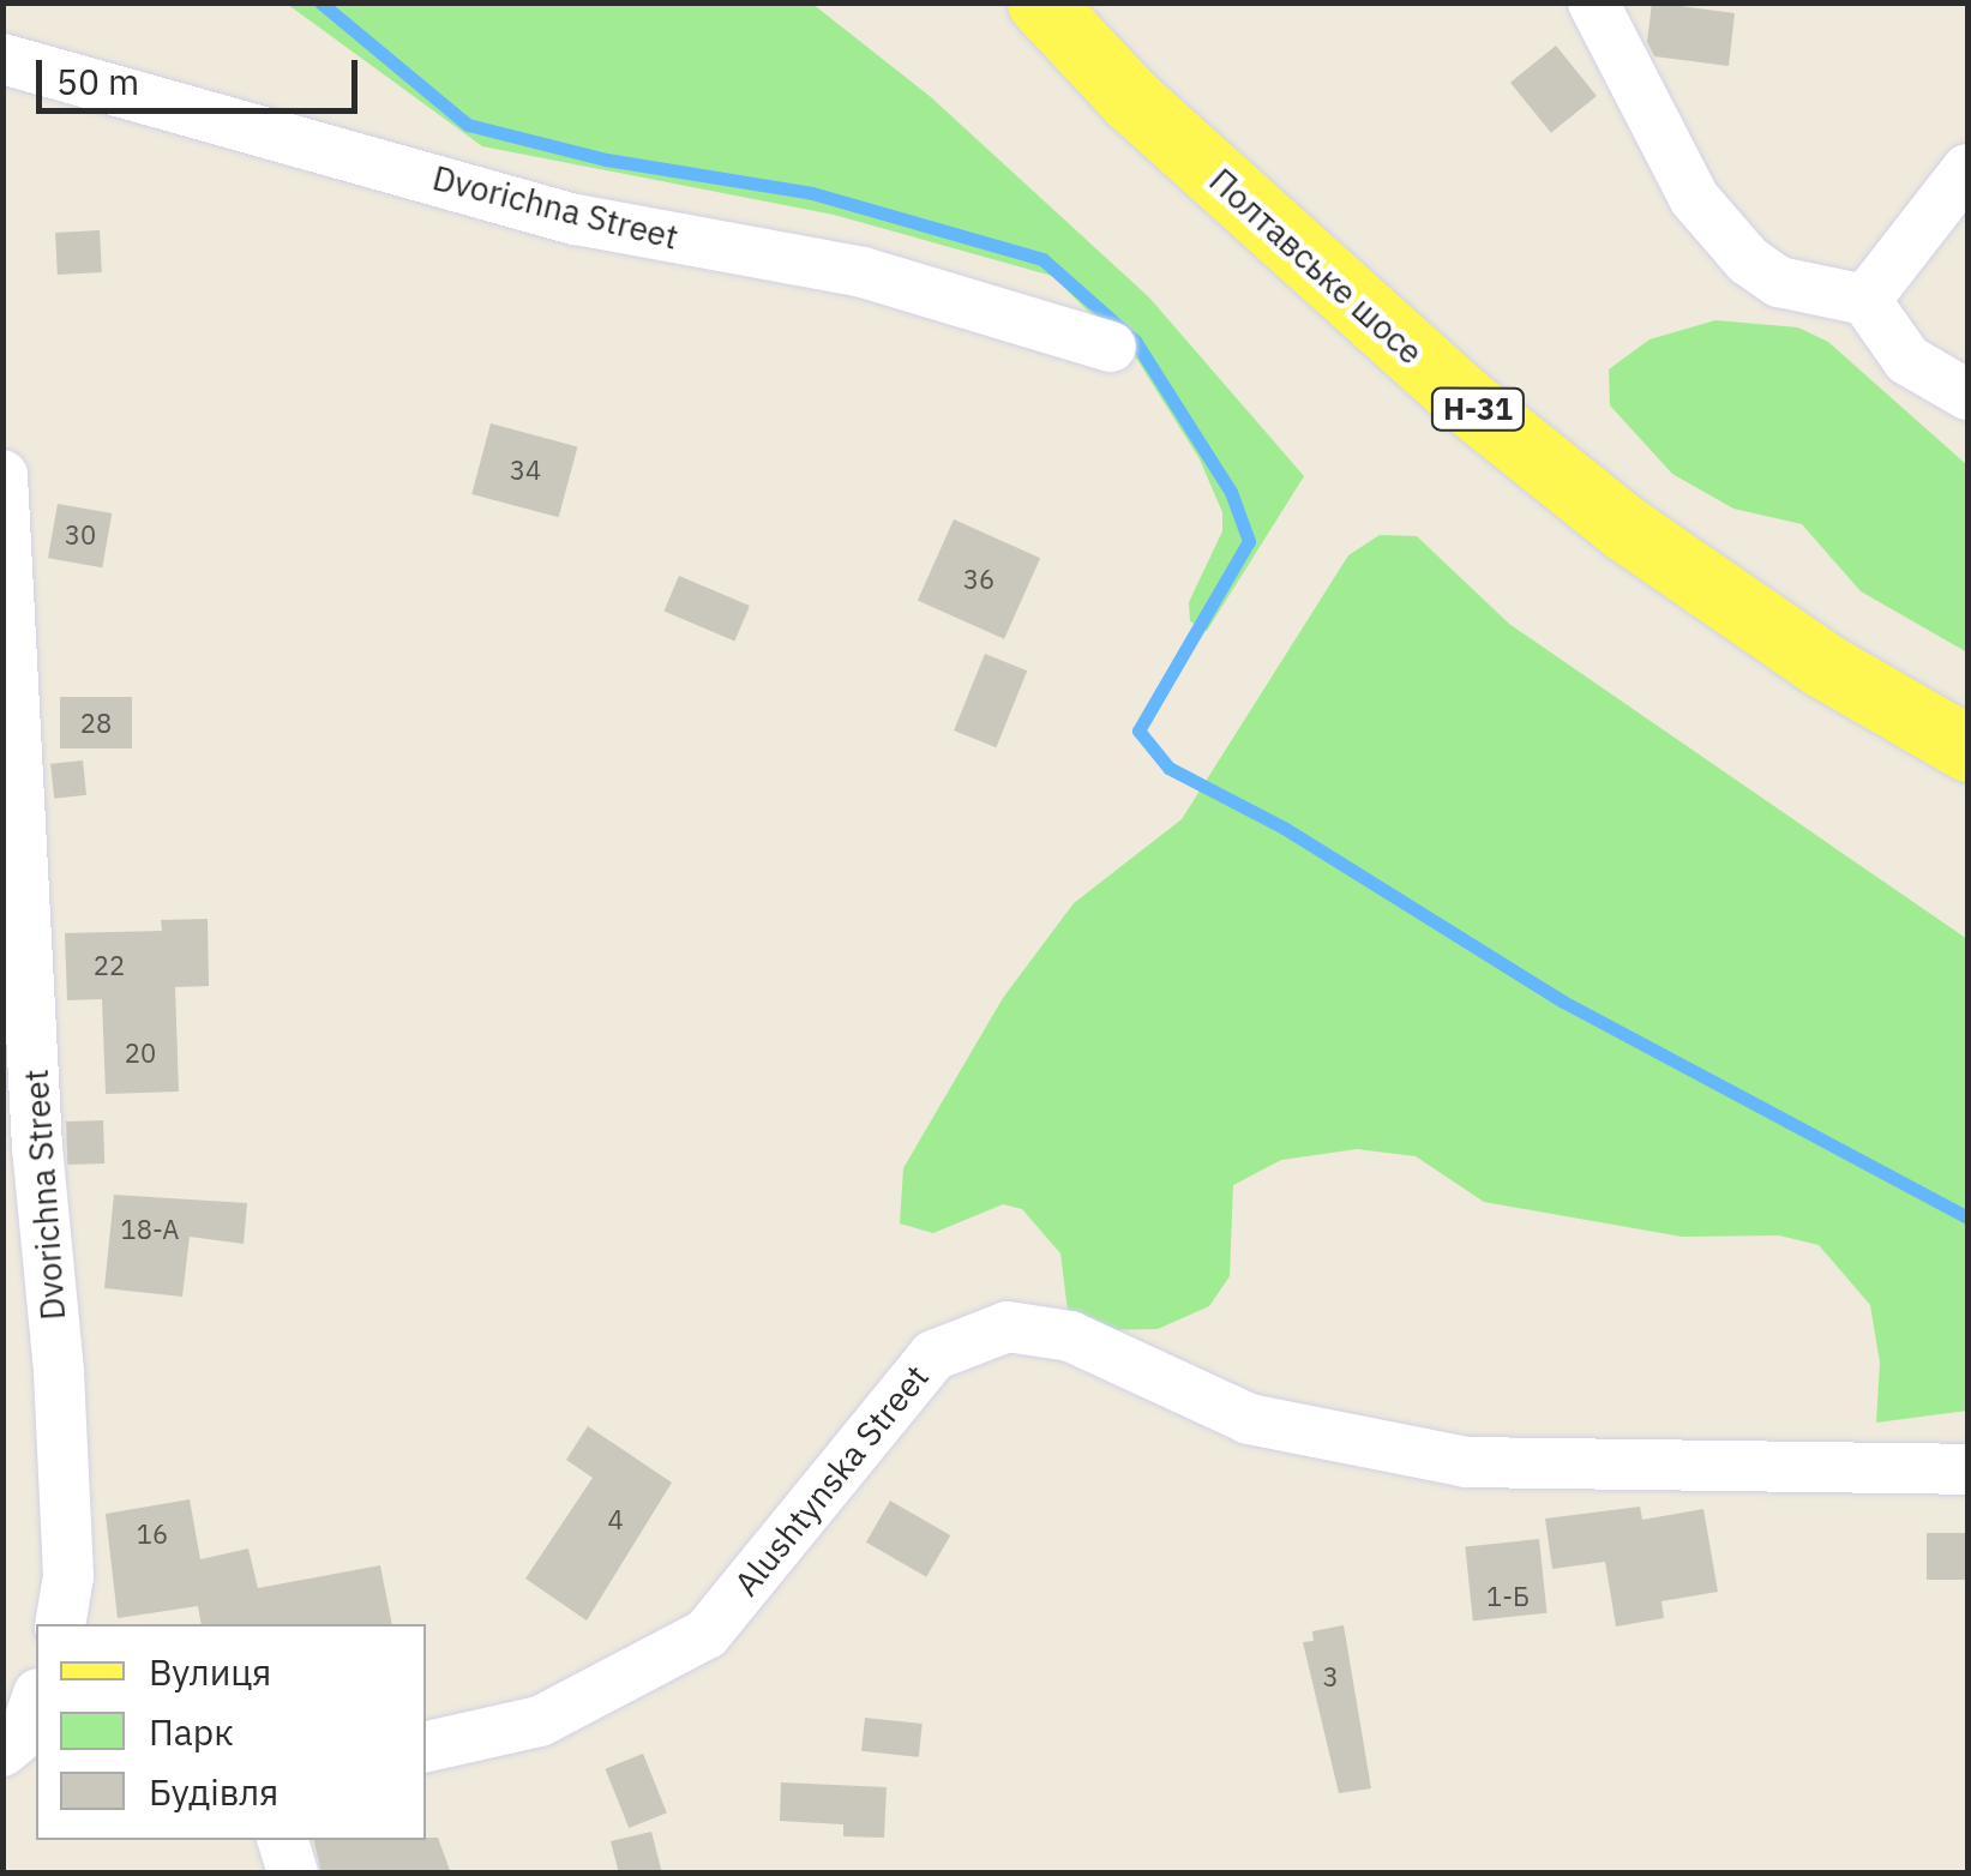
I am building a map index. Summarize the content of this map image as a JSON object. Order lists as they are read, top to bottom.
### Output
{
  "streets": {
    "main road": ["Полтавське шосе", "Н-31"],
    "street": ["Dvorichna Street", "Alushtynska Street"]
  },
  "house_numbers": [
    "34",
    "30",
    "36",
    "28",
    "22",
    "20",
    "18-А",
    "4",
    "16",
    "1-Б",
    "3"
  ],
  "legend": ["Вулиця", "Парк", "Будівля"],
  "scale_bar": "50 m"
}
